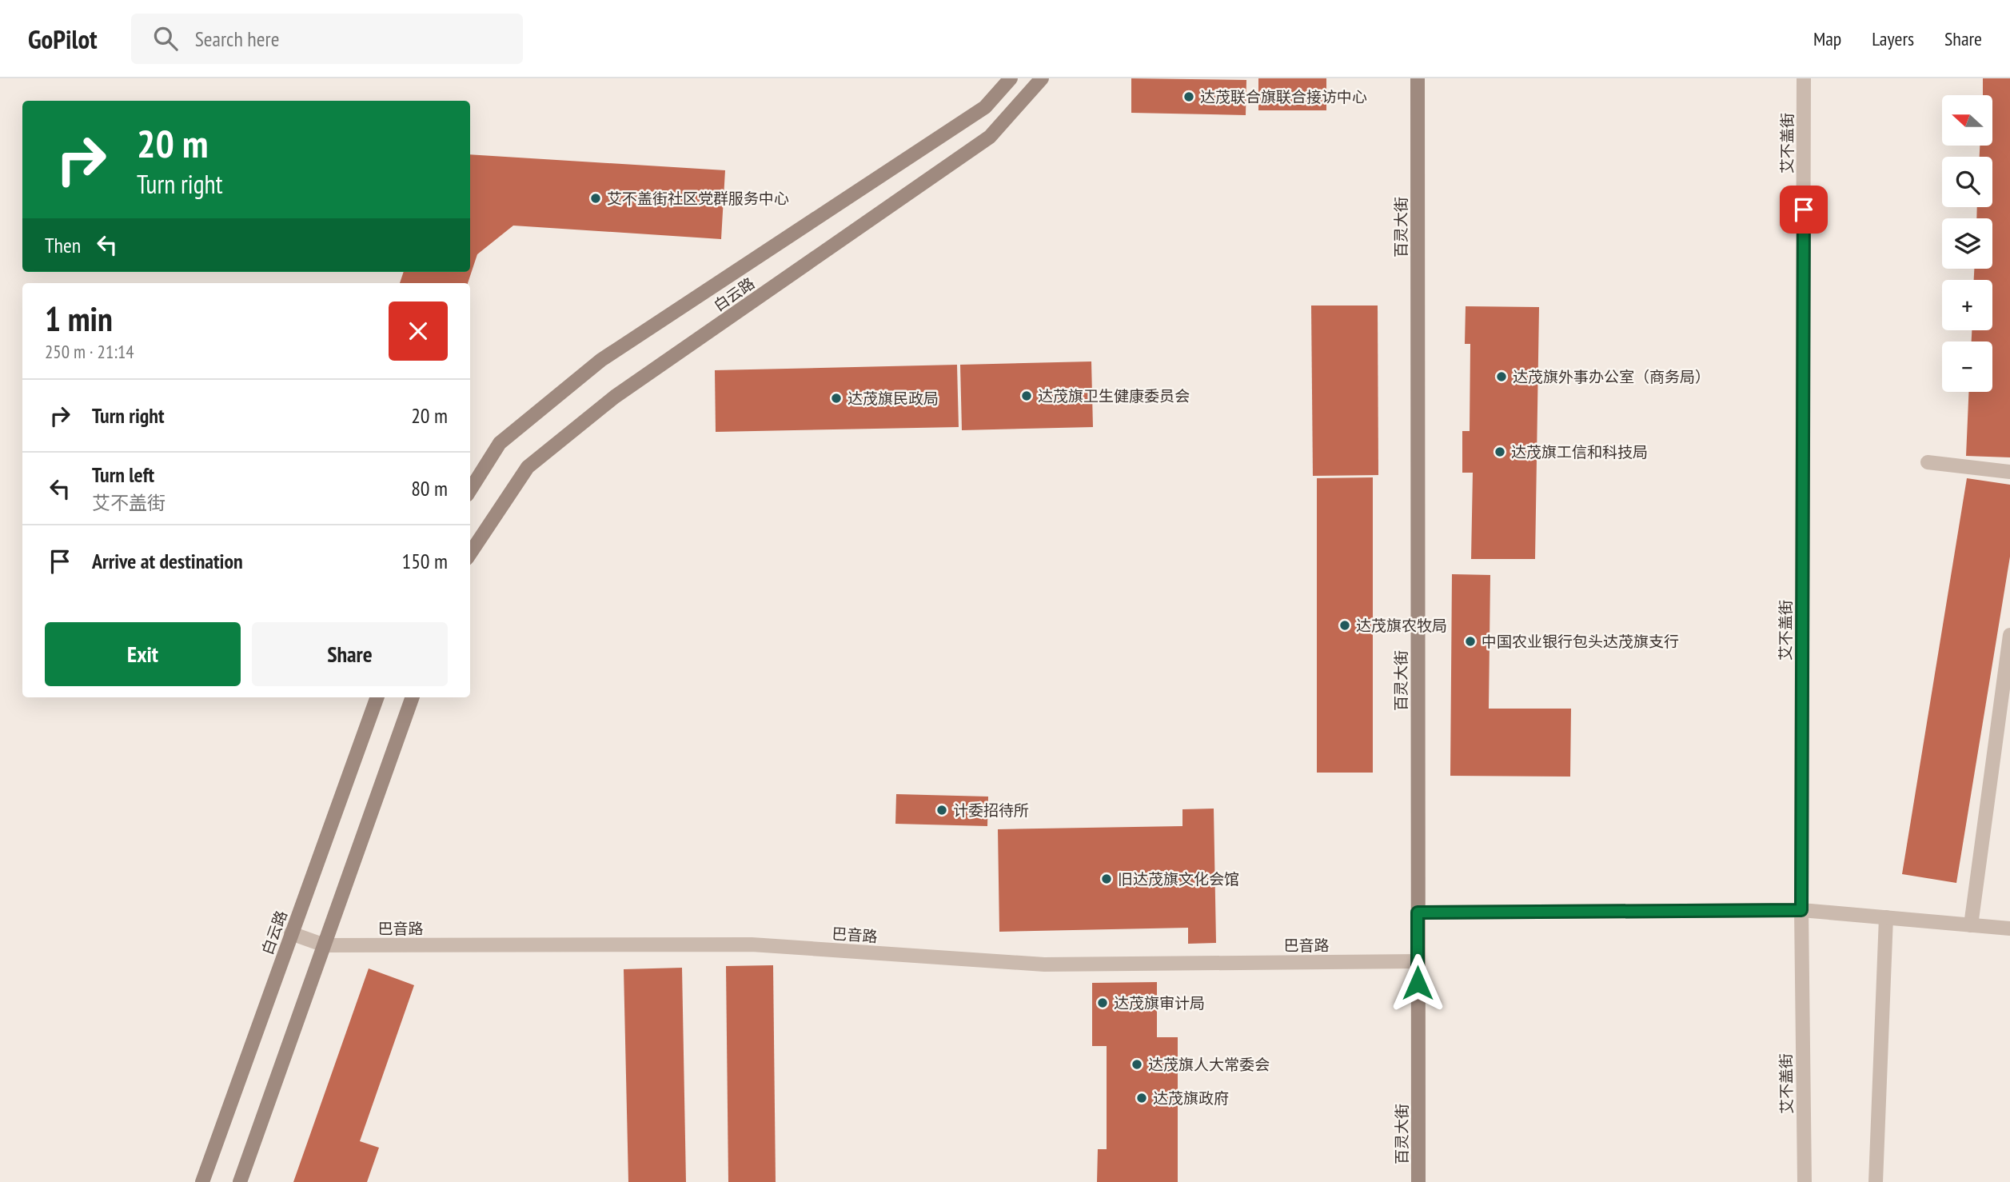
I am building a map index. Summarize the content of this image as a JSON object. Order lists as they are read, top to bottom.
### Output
{
  "streets": {
    "street": [
      "艾不盖街",
      "百灵大街",
      "白云路",
      "巴音路"
    ]
  },
  "crossings": [
    ["百灵大街", "巴音路"],
    ["白云路", "巴音路"]
  ],
  "places": [
    "达茂联合旗联合接访中心",
    "艾不盖街社区党群服务中心",
    "达茂旗外事办公室（商务局）",
    "达茂旗卫生健康委员会",
    "达茂旗民政局",
    "达茂旗工信和科技局",
    "达茂旗农牧局",
    "中国农业银行包头达茂旗支行",
    "计委招待所",
    "旧达茂旗文化会馆",
    "达茂旗审计局",
    "达茂旗人大常委会",
    "达茂旗政府"
  ],
  "north": "left",
  "page": {
    "header": "GoPilot",
    "search": "Search here",
    "nav": ["Map", "Layers", "Share"],
    "map_buttons": ["+", "−"],
    "turn": ["20 m", "Turn right"],
    "then": "Then",
    "heading": ["1 min", "250 m · 21:14"],
    "list": [
      {
        "name": "Turn right",
        "value": "20 m"
      },
      {
        "name": "Turn left",
        "note": "艾不盖街",
        "value": "80 m"
      },
      {
        "name": "Arrive at destination",
        "value": "150 m"
      }
    ],
    "buttons": ["Exit", "Share"]
  }
}
